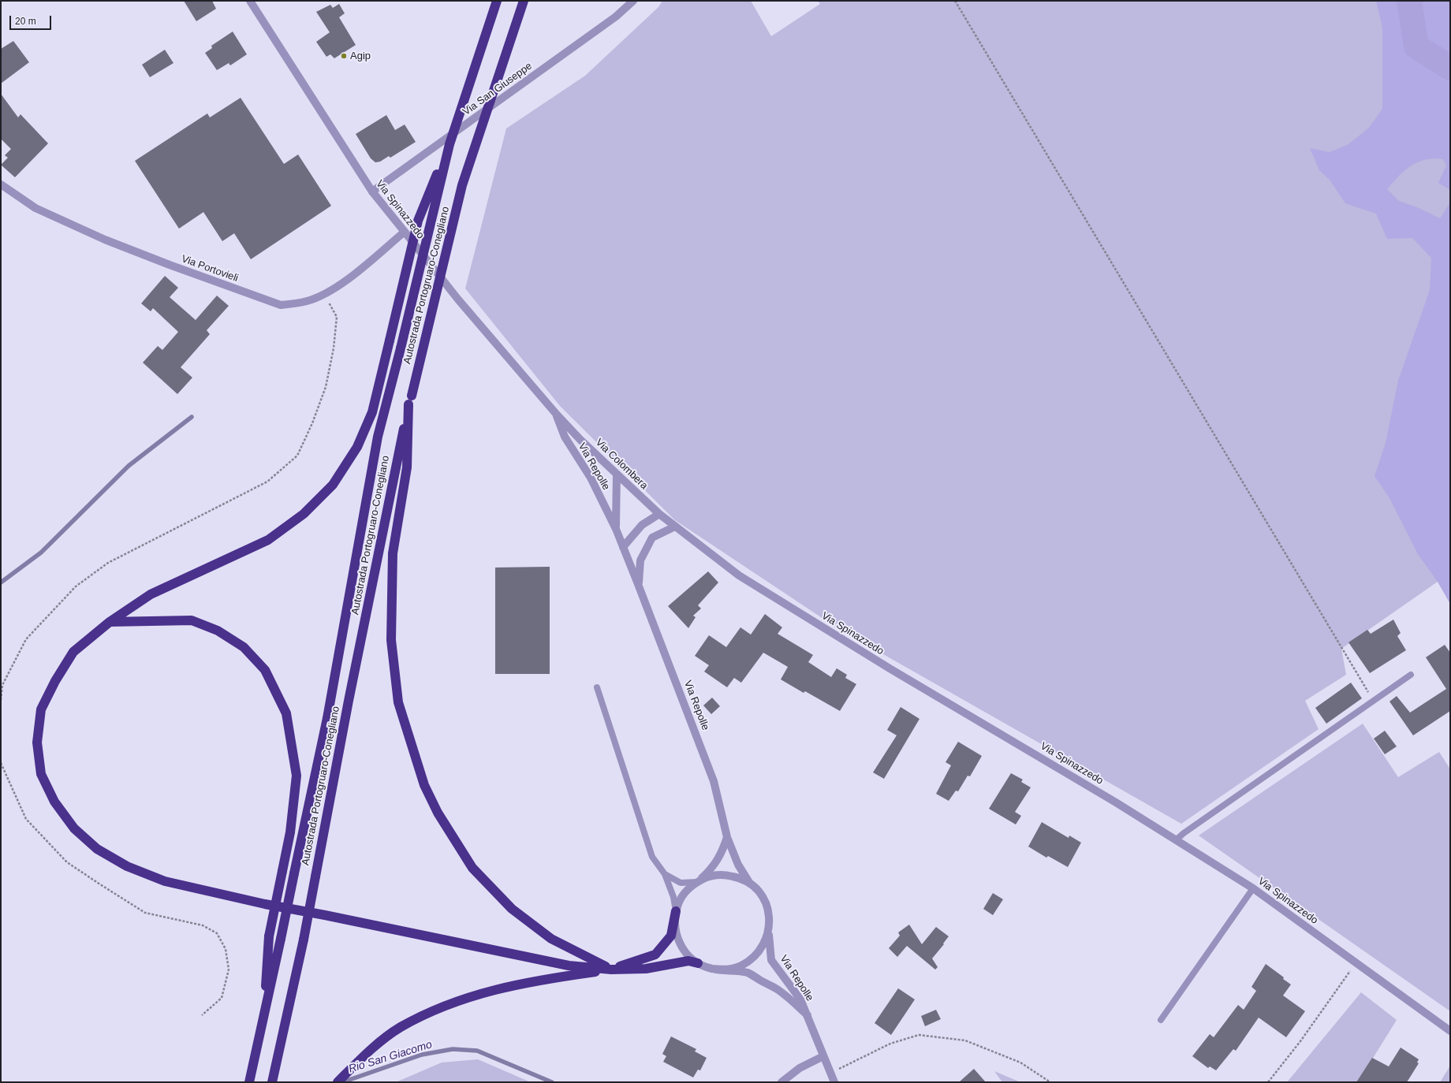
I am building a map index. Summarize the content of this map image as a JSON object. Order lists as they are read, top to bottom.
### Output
{
  "streets": {
    "highway": ["Autostrada Portogruaro-Conegliano"],
    "street": [
      "Via San Giuseppe",
      "Via Spinazzedo",
      "Via Portovieli",
      "Via Colombera",
      "Via Repolle"
    ]
  },
  "crossings": [
    ["Via San Giuseppe", "Via Spinazzedo"],
    ["Via Spinazzedo", "Via Portovieli"],
    ["Via Spinazzedo", "Via Colombera"],
    ["Via Spinazzedo", "Via Repolle"],
    ["Via Colombera", "Via Repolle"]
  ],
  "water": ["Rio San Giacomo"],
  "places": ["Agip"],
  "scale_bar": "20 m"
}
